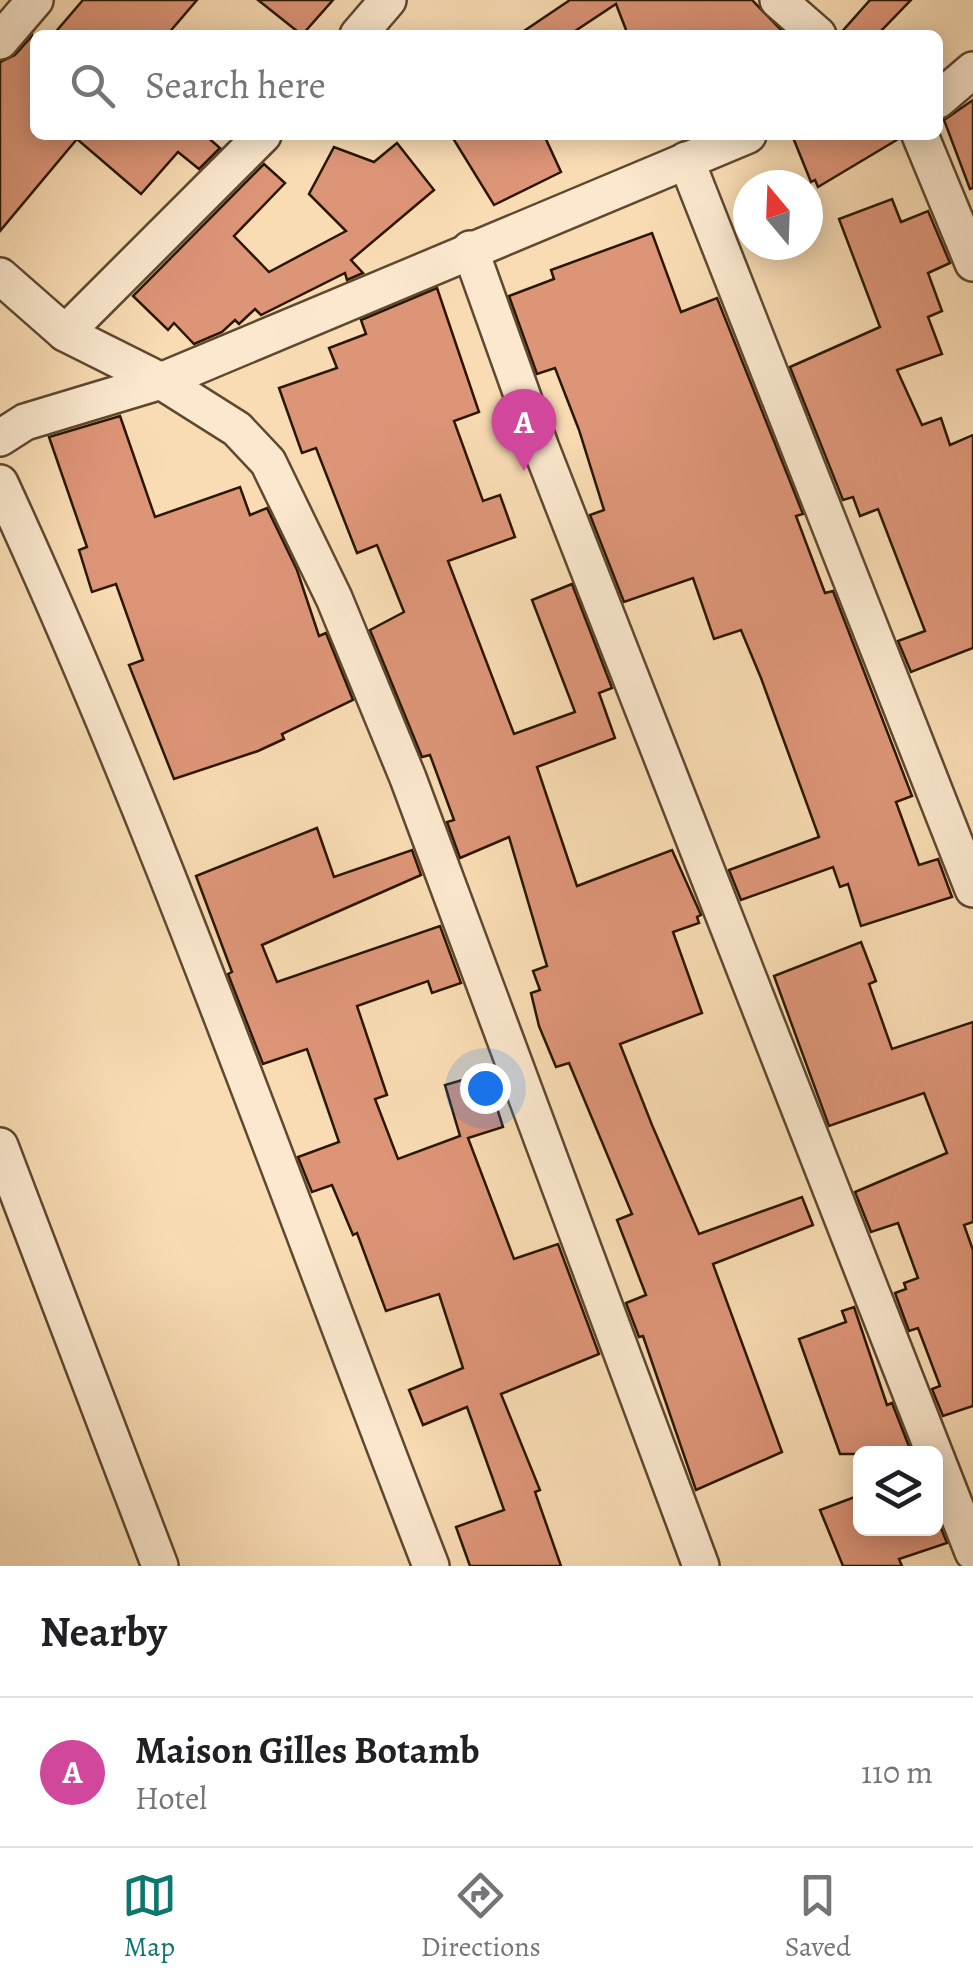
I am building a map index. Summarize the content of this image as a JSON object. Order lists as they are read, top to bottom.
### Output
{
  "north": "top",
  "page": {
    "search": "Search here",
    "pins": "A",
    "heading": "Nearby",
    "list": [
      {
        "mark": "A",
        "name": "Maison Gilles Botamb",
        "note": "Hotel",
        "value": "110 m"
      }
    ],
    "nav": ["Map", "Directions", "Saved"]
  }
}
